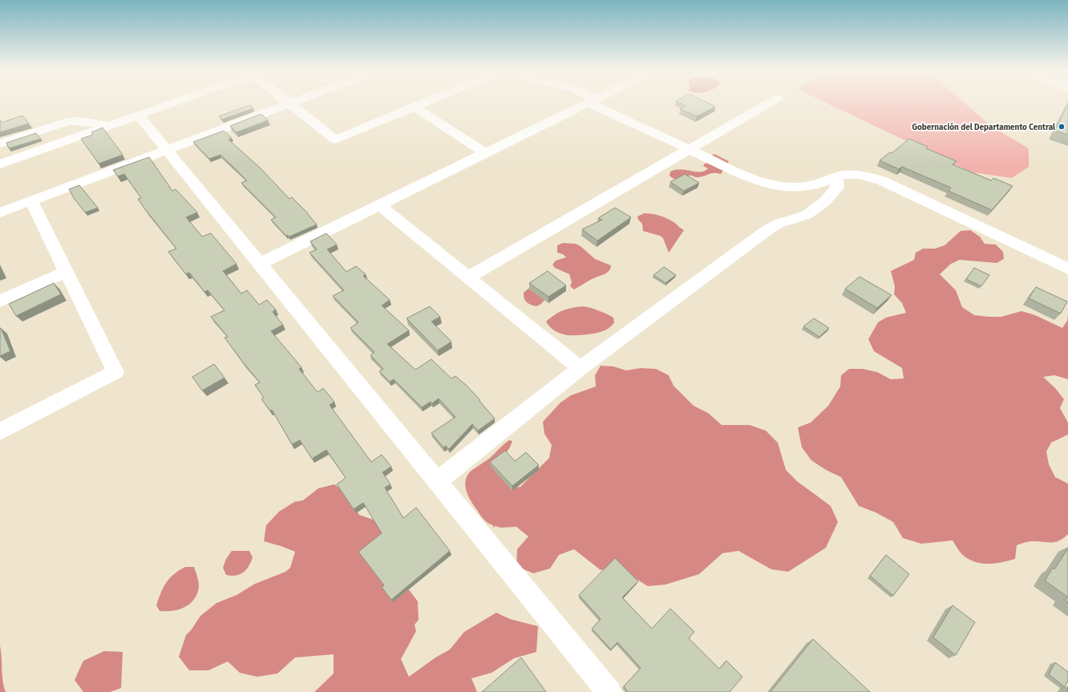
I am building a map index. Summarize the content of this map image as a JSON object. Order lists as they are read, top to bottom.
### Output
{
  "places": ["Gobernación del Departamento Central"]
}
